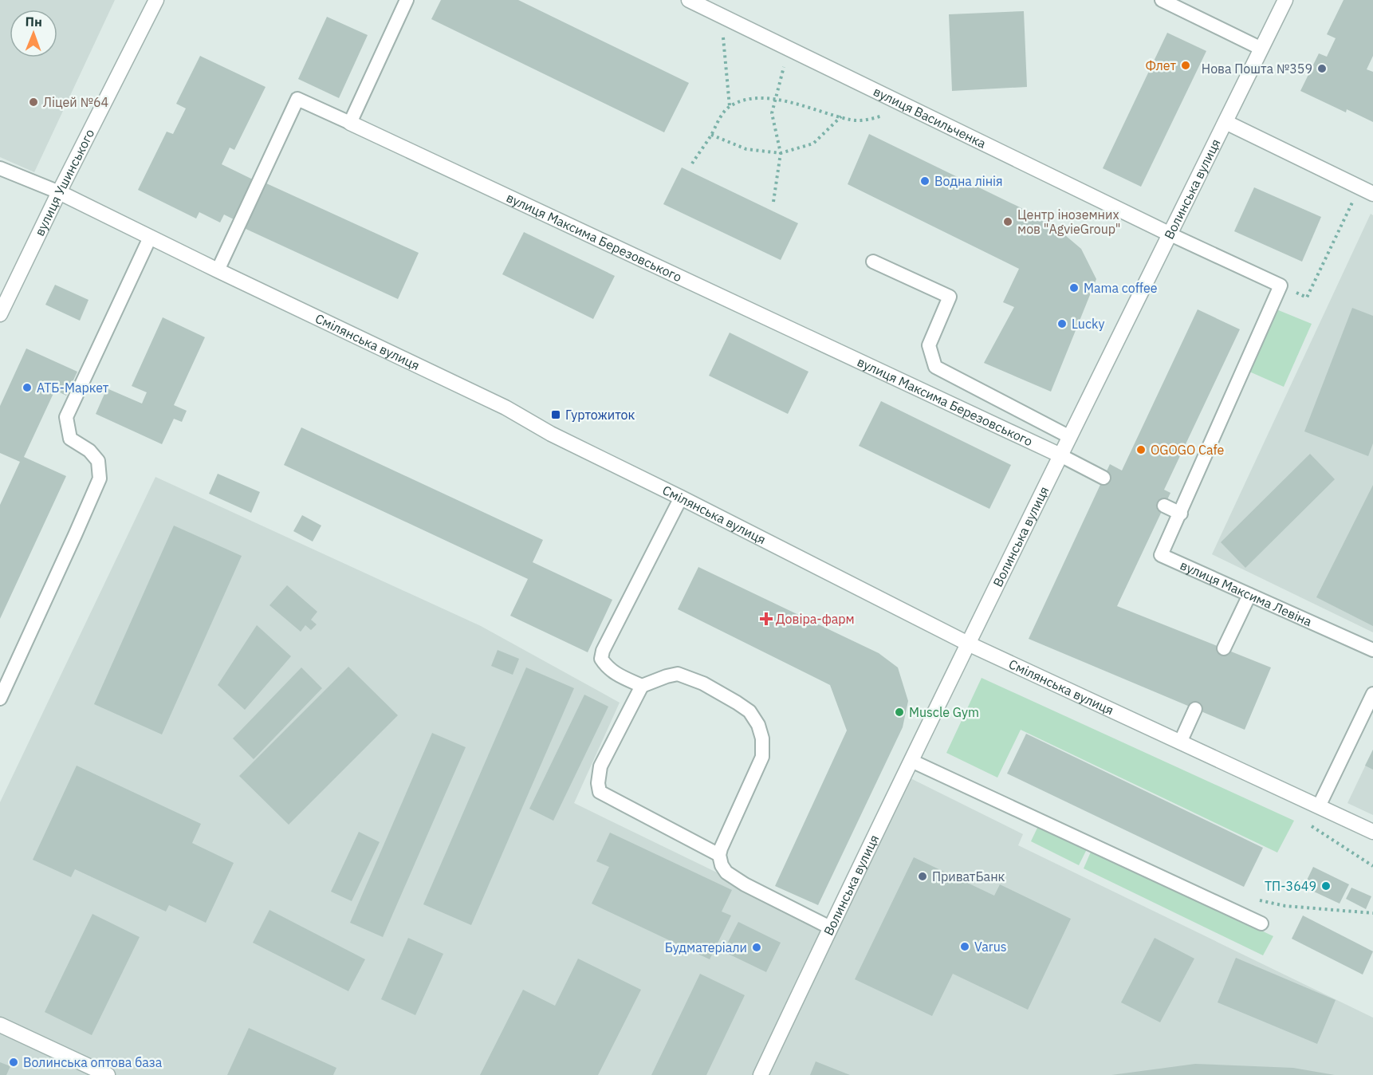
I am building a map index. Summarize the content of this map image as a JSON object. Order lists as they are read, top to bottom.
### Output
{
  "streets": {
    "street": [
      "вулиця Васильченка",
      "вулиця Ушинського",
      "Волинська вулиця",
      "вулиця Максима Березовського",
      "Смілянська вулиця"
    ],
    "lane": ["вулиця Максима Левіна"]
  },
  "crossings": [
    ["вулиця Васильченка", "Волинська вулиця"],
    ["вулиця Ушинського", "Смілянська вулиця"],
    ["Волинська вулиця", "вулиця Максима Березовського"],
    ["Волинська вулиця", "Смілянська вулиця"],
    ["вулиця Максима Березовського", "Смілянська вулиця"]
  ],
  "places": {
    "other": [
      "Флет",
      "Нова Пошта №359",
      "Ліцей №64",
      "Водна лінія",
      "Центр іноземних мов \"AgvieGroup\"",
      "Mama coffee",
      "Lucky",
      "АТБ-Маркет",
      "OGOGO Cafe",
      "Muscle Gym",
      "ПриватБанк",
      "ТП-3649",
      "Varus",
      "Будматеріали",
      "Волинська оптова база"
    ],
    "transit": ["Гуртожиток"],
    "health": ["Довіра-фарм"]
  },
  "north": "top"
}
